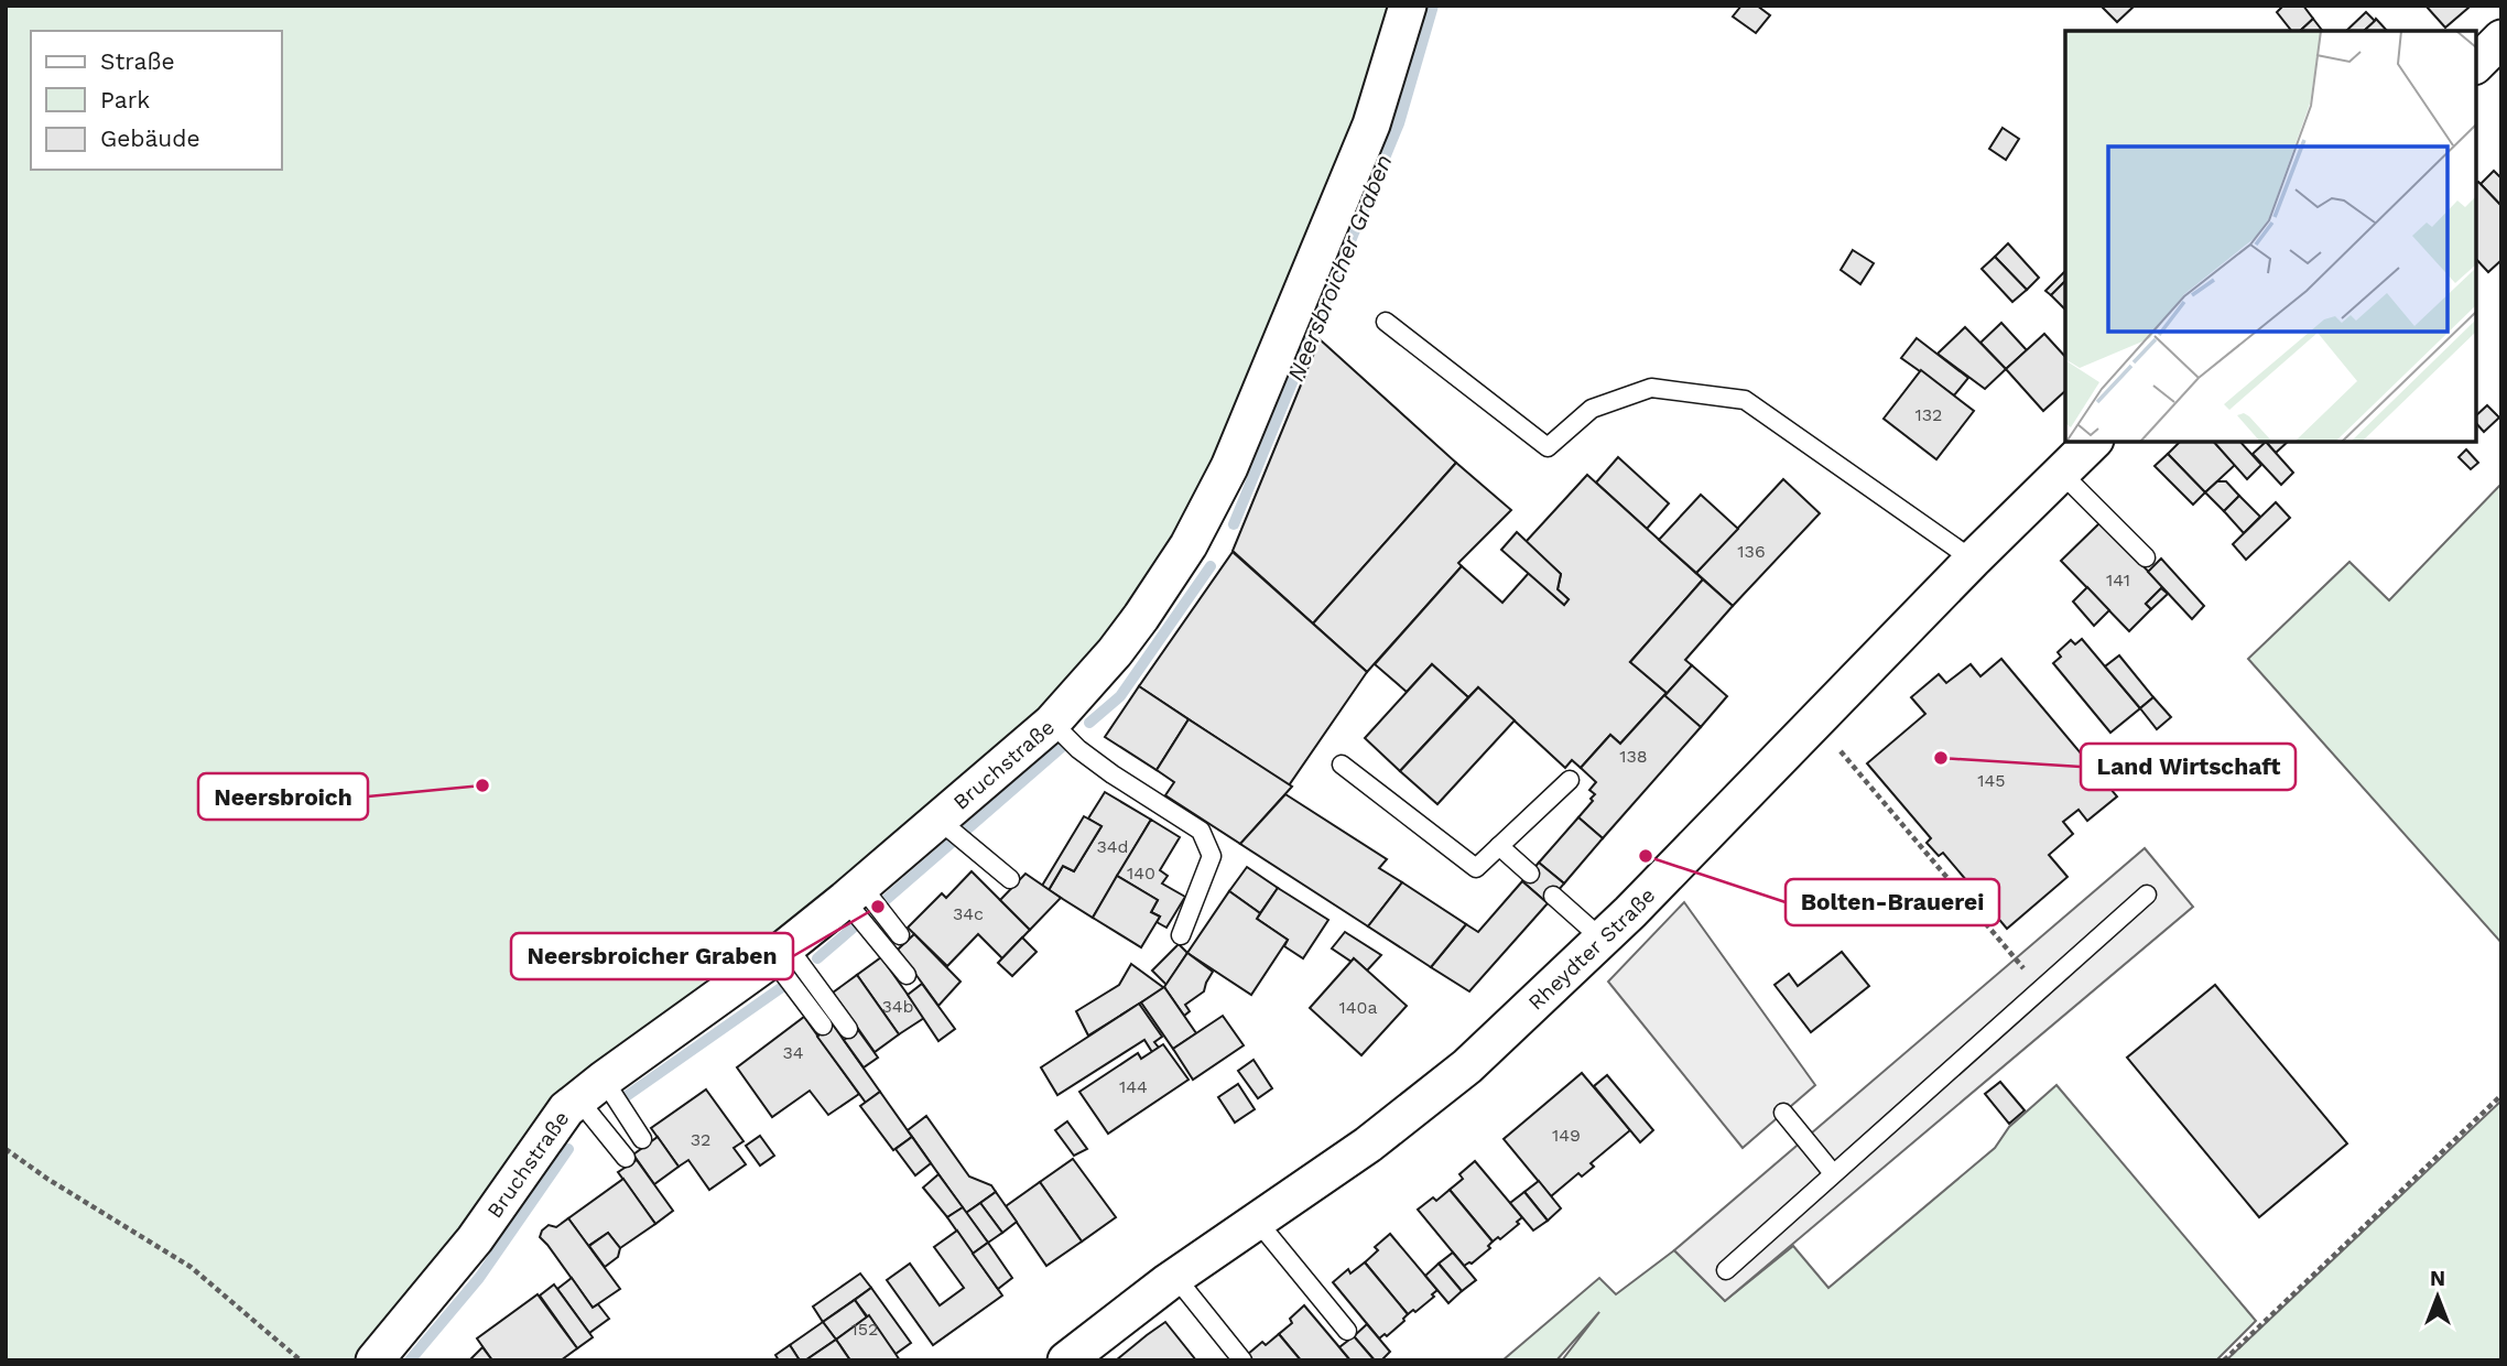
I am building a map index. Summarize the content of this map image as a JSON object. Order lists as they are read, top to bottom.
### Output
{
  "streets": {
    "street": ["Bruchstraße", "Rheydter Straße"]
  },
  "water": ["Neersbroicher Graben"],
  "places": [
    "Land Wirtschaft",
    "Neersbroich",
    "Bolten-Brauerei",
    "Neersbroicher Graben"
  ],
  "house_numbers": [
    "132",
    "136",
    "141",
    "138",
    "145",
    "34d",
    "140",
    "34c",
    "34b",
    "140a",
    "34",
    "144",
    "149",
    "32",
    "152"
  ],
  "legend": ["Straße", "Park", "Gebäude"],
  "north": "top"
}
